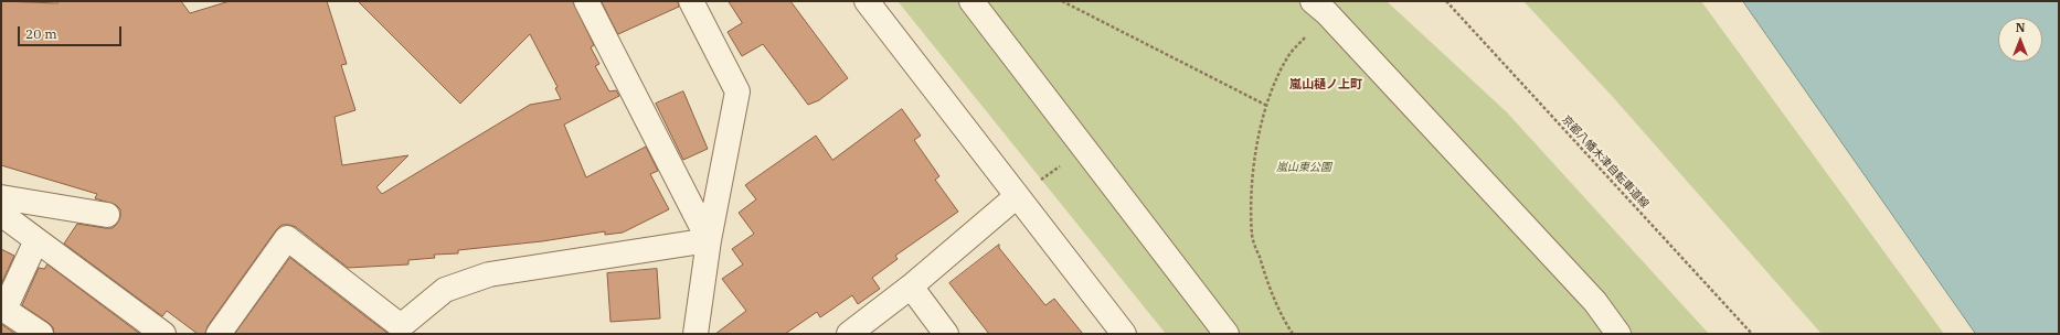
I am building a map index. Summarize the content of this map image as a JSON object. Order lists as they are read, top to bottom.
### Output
{
  "streets": {
    "path": ["京都八幡木津自転車道線"]
  },
  "districts": ["嵐山樋ノ上町"],
  "parks": ["嵐山東公園"],
  "scale_bar": "20 m",
  "north": "top"
}
